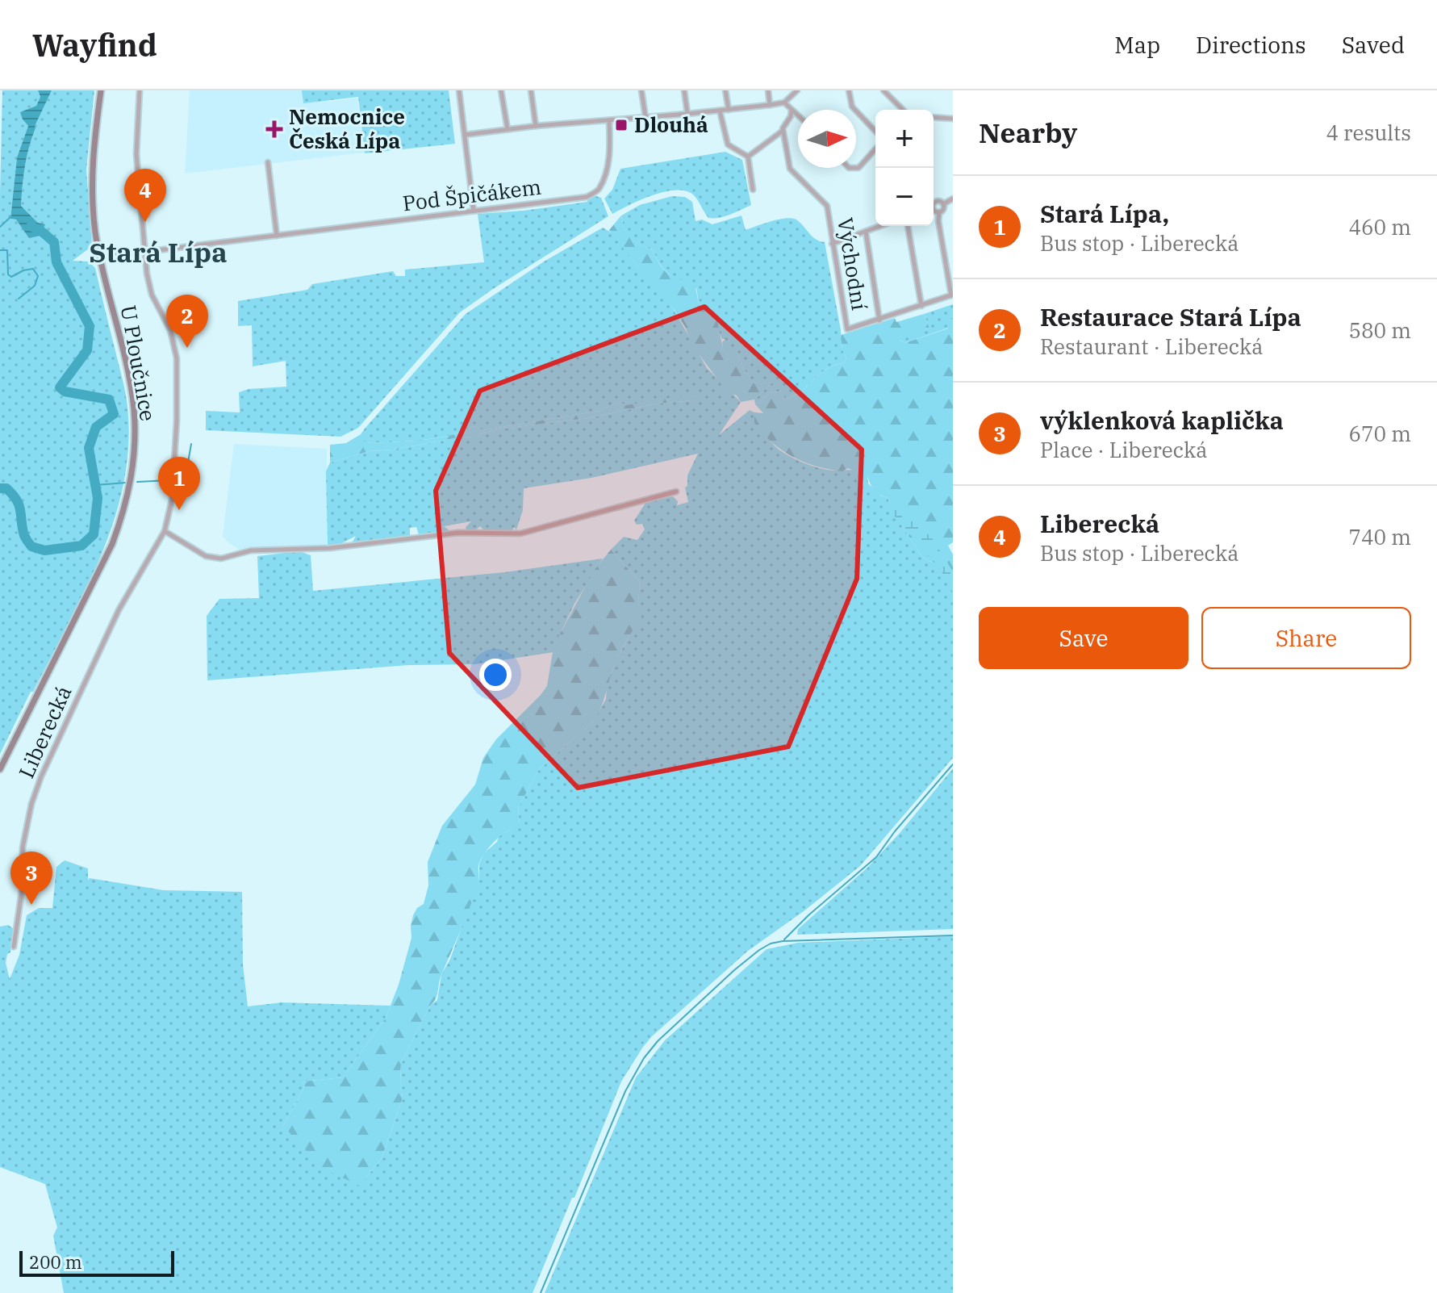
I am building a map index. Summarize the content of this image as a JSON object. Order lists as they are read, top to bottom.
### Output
{
  "streets": {
    "main road": ["U Ploučnice"],
    "street": ["Pod Špičákem", "Východní", "Liberecká"]
  },
  "crossings": [
    ["Pod Špičákem", "U Ploučnice"],
    ["Pod Špičákem", "Liberecká"]
  ],
  "districts": ["Stará Lípa"],
  "places": {
    "transit": ["Dlouhá"],
    "health": ["Nemocnice Česká Lípa"]
  },
  "scale_bar": "200 m",
  "north": "right",
  "page": {
    "header": "Wayfind",
    "nav": ["Map", "Directions", "Saved"],
    "heading": ["Nearby", "4 results"],
    "map_buttons": ["+", "−"],
    "pins": [
      "4",
      "2",
      "1",
      "3"
    ],
    "list": [
      {
        "mark": "1",
        "name": "Stará Lípa,",
        "note": "Bus stop · Liberecká",
        "value": "460 m"
      },
      {
        "mark": "2",
        "name": "Restaurace Stará Lípa",
        "note": "Restaurant · Liberecká",
        "value": "580 m"
      },
      {
        "mark": "3",
        "name": "výklenková kaplička",
        "note": "Place · Liberecká",
        "value": "670 m"
      },
      {
        "mark": "4",
        "name": "Liberecká",
        "note": "Bus stop · Liberecká",
        "value": "740 m"
      }
    ],
    "buttons": ["Save", "Share"],
    "scale": "200 m"
  }
}
